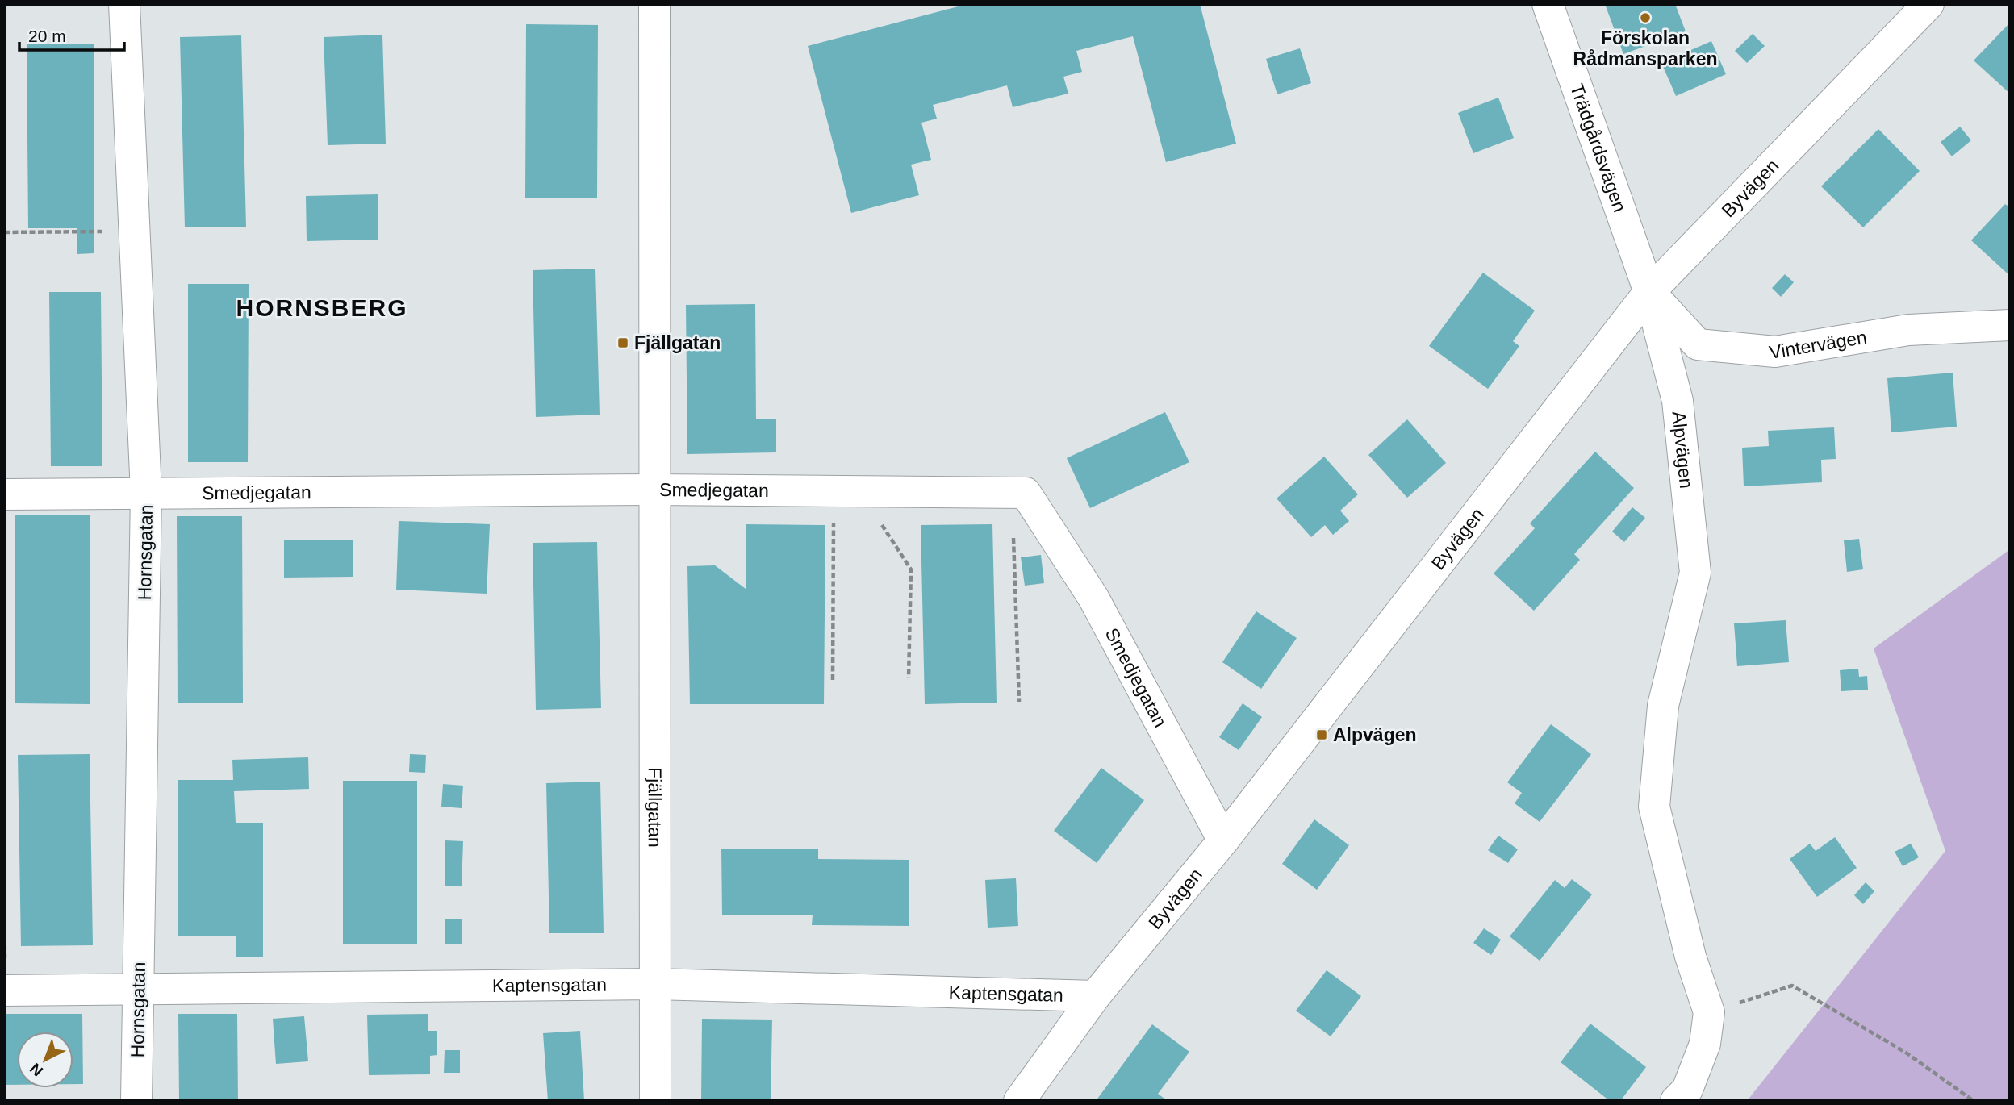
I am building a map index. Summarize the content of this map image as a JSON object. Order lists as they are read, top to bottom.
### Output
{
  "streets": {
    "street": [
      "Trädgårdsvägen",
      "Byvägen",
      "Vintervägen",
      "Alpvägen",
      "Smedjegatan",
      "Hornsgatan",
      "Fjällgatan",
      "Kaptensgatan"
    ]
  },
  "crossings": [
    ["Trädgårdsvägen", "Byvägen"],
    ["Trädgårdsvägen", "Vintervägen"],
    ["Trädgårdsvägen", "Alpvägen"],
    ["Byvägen", "Vintervägen"],
    ["Byvägen", "Alpvägen"],
    ["Byvägen", "Smedjegatan"],
    ["Byvägen", "Kaptensgatan"],
    ["Vintervägen", "Alpvägen"],
    ["Smedjegatan", "Hornsgatan"],
    ["Smedjegatan", "Fjällgatan"],
    ["Hornsgatan", "Kaptensgatan"],
    ["Fjällgatan", "Kaptensgatan"]
  ],
  "districts": ["HORNSBERG"],
  "places": {
    "other": ["Förskolan Rådmansparken"],
    "transit": ["Fjällgatan", "Alpvägen"]
  },
  "scale_bar": "20 m",
  "north": "bottom left"
}
